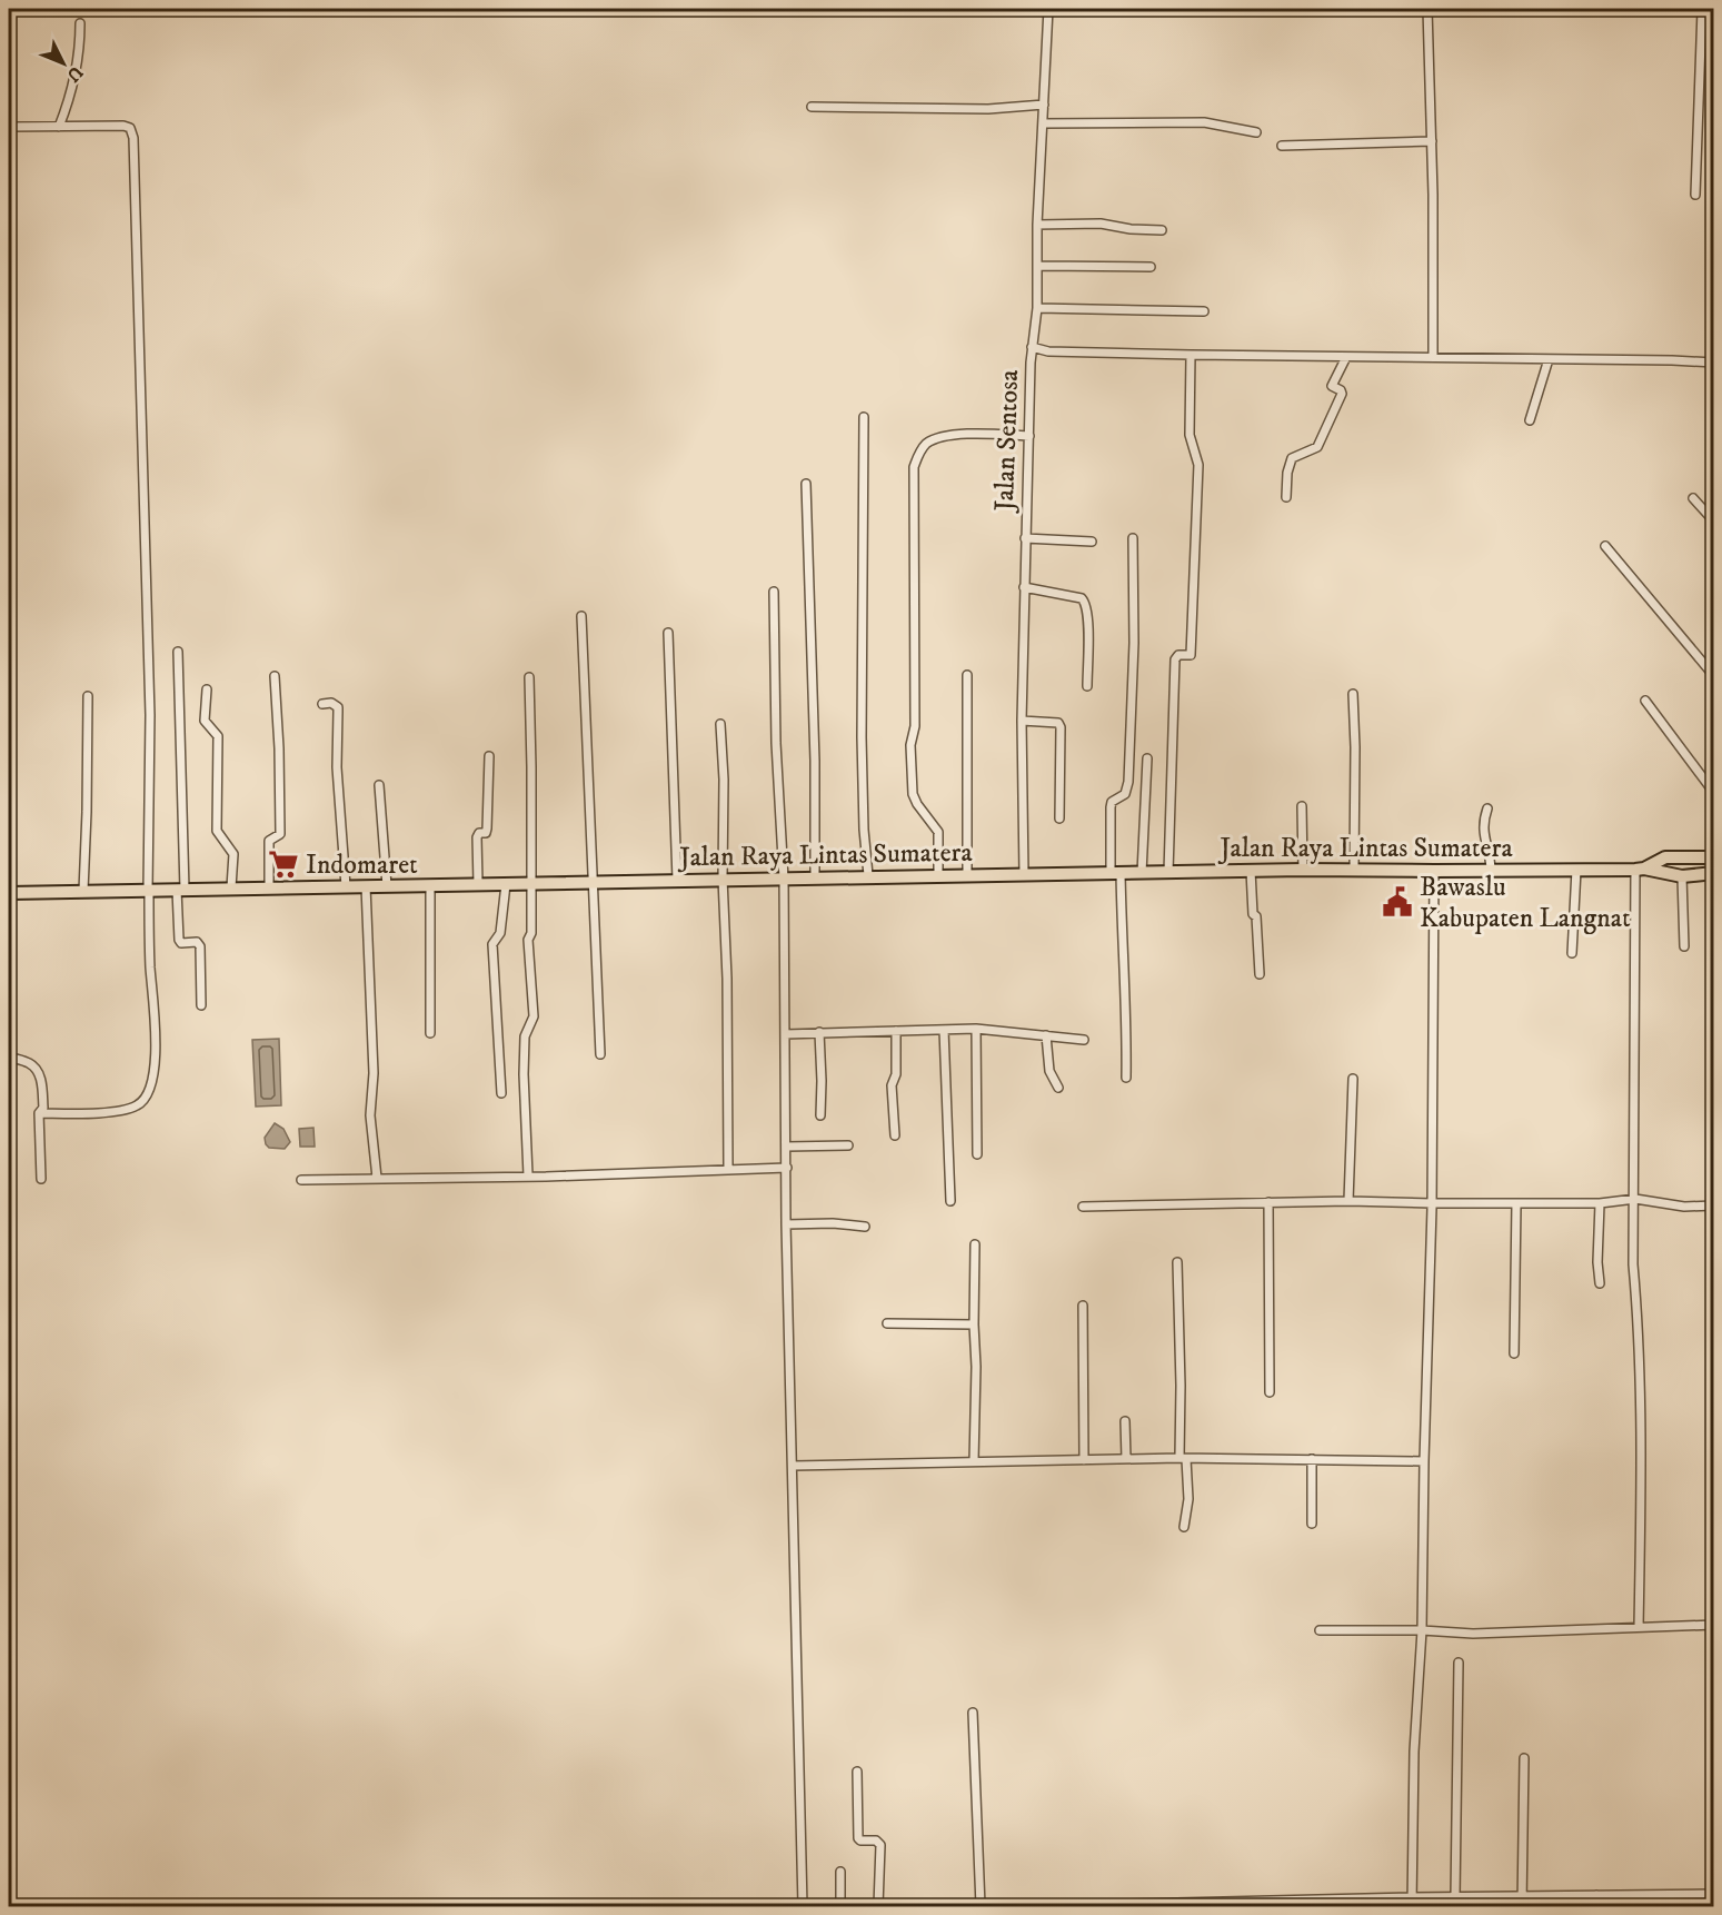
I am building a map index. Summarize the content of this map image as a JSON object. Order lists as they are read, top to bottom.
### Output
{
  "streets": {
    "highway": ["Jalan Raya Lintas Sumatera"],
    "street": ["Jalan Sentosa"]
  },
  "crossings": [
    ["Jalan Sentosa", "Jalan Raya Lintas Sumatera"]
  ],
  "places": {
    "supermarket": ["Indomaret"],
    "public building": ["Bawaslu Kabupaten Langnat"]
  },
  "north": "bottom right"
}
